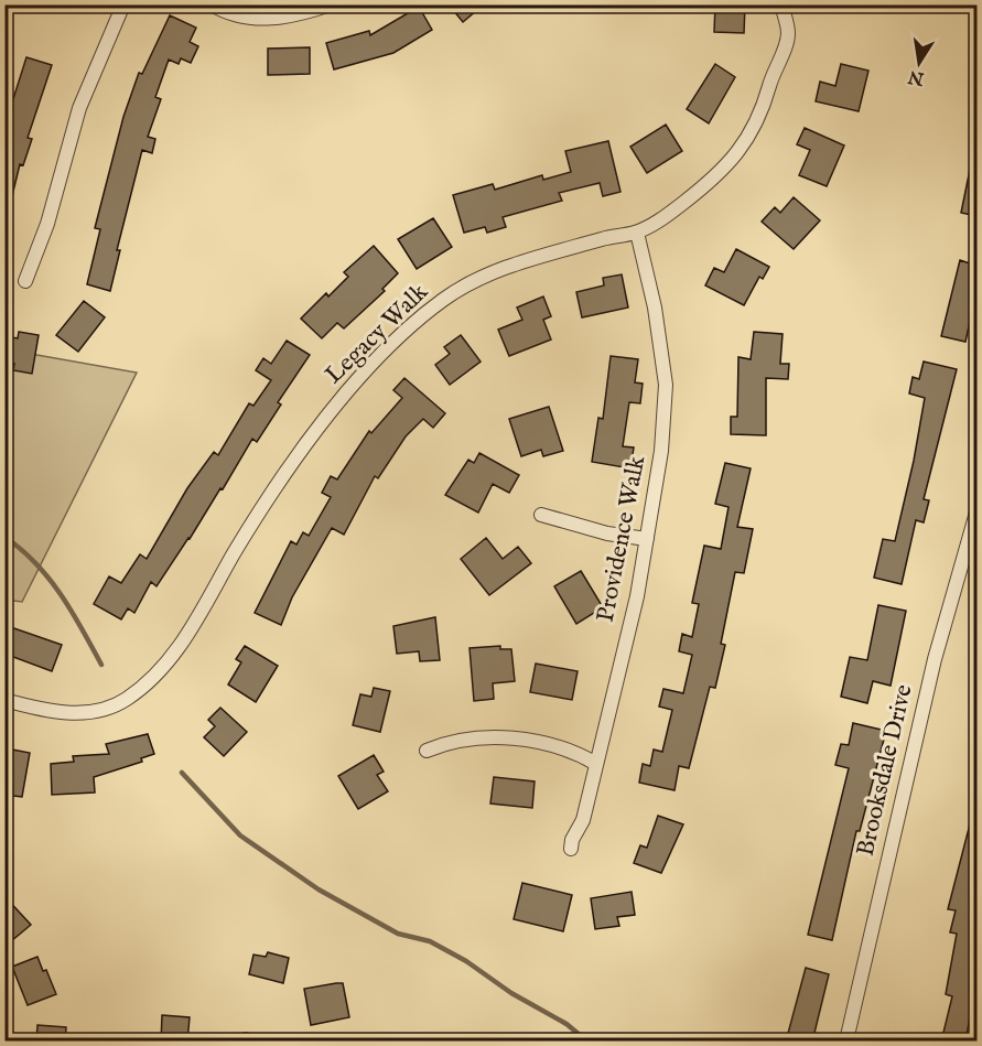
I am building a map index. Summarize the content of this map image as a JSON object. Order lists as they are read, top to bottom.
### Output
{
  "streets": {
    "street": ["Legacy Walk", "Providence Walk", "Brooksdale Drive"]
  },
  "crossings": [
    ["Legacy Walk", "Providence Walk"]
  ],
  "north": "bottom"
}
